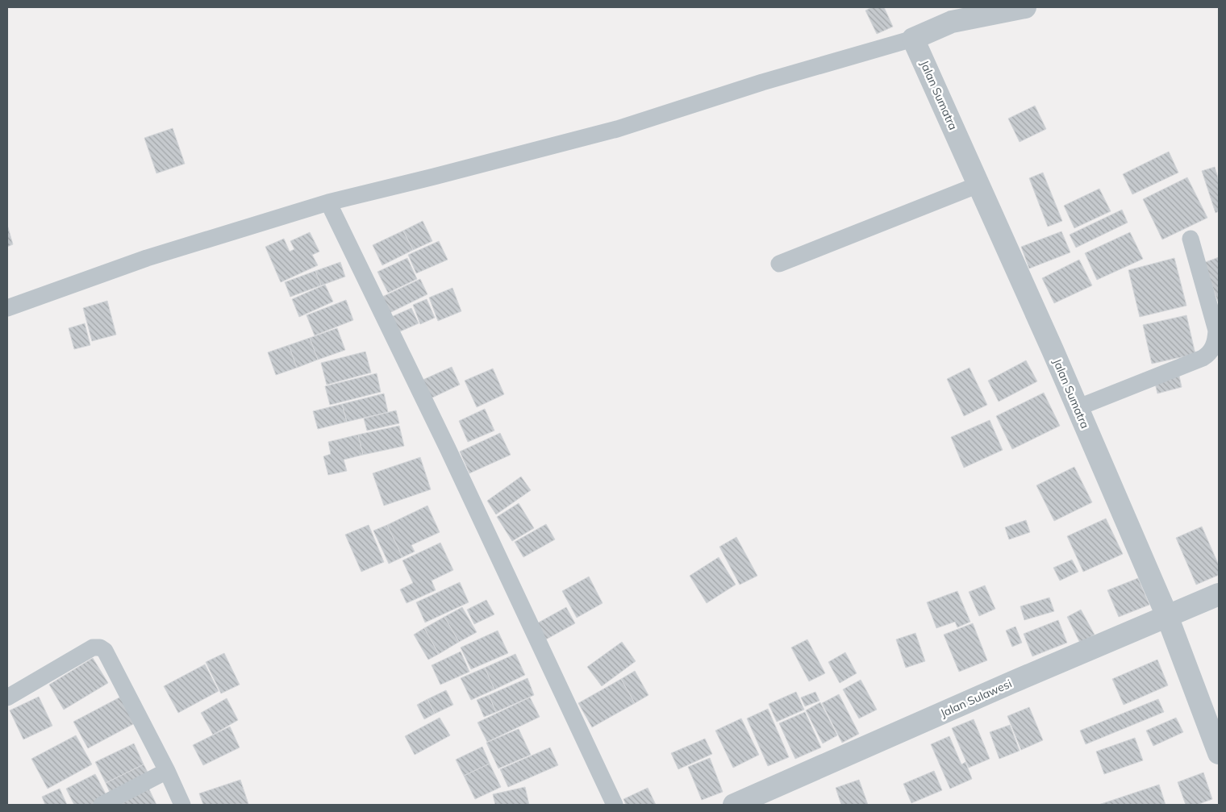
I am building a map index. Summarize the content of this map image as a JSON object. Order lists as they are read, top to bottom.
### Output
{
  "streets": {
    "street": ["Jalan Sumatra", "Jalan Sulawesi"]
  },
  "crossings": [
    ["Jalan Sumatra", "Jalan Sulawesi"]
  ]
}
